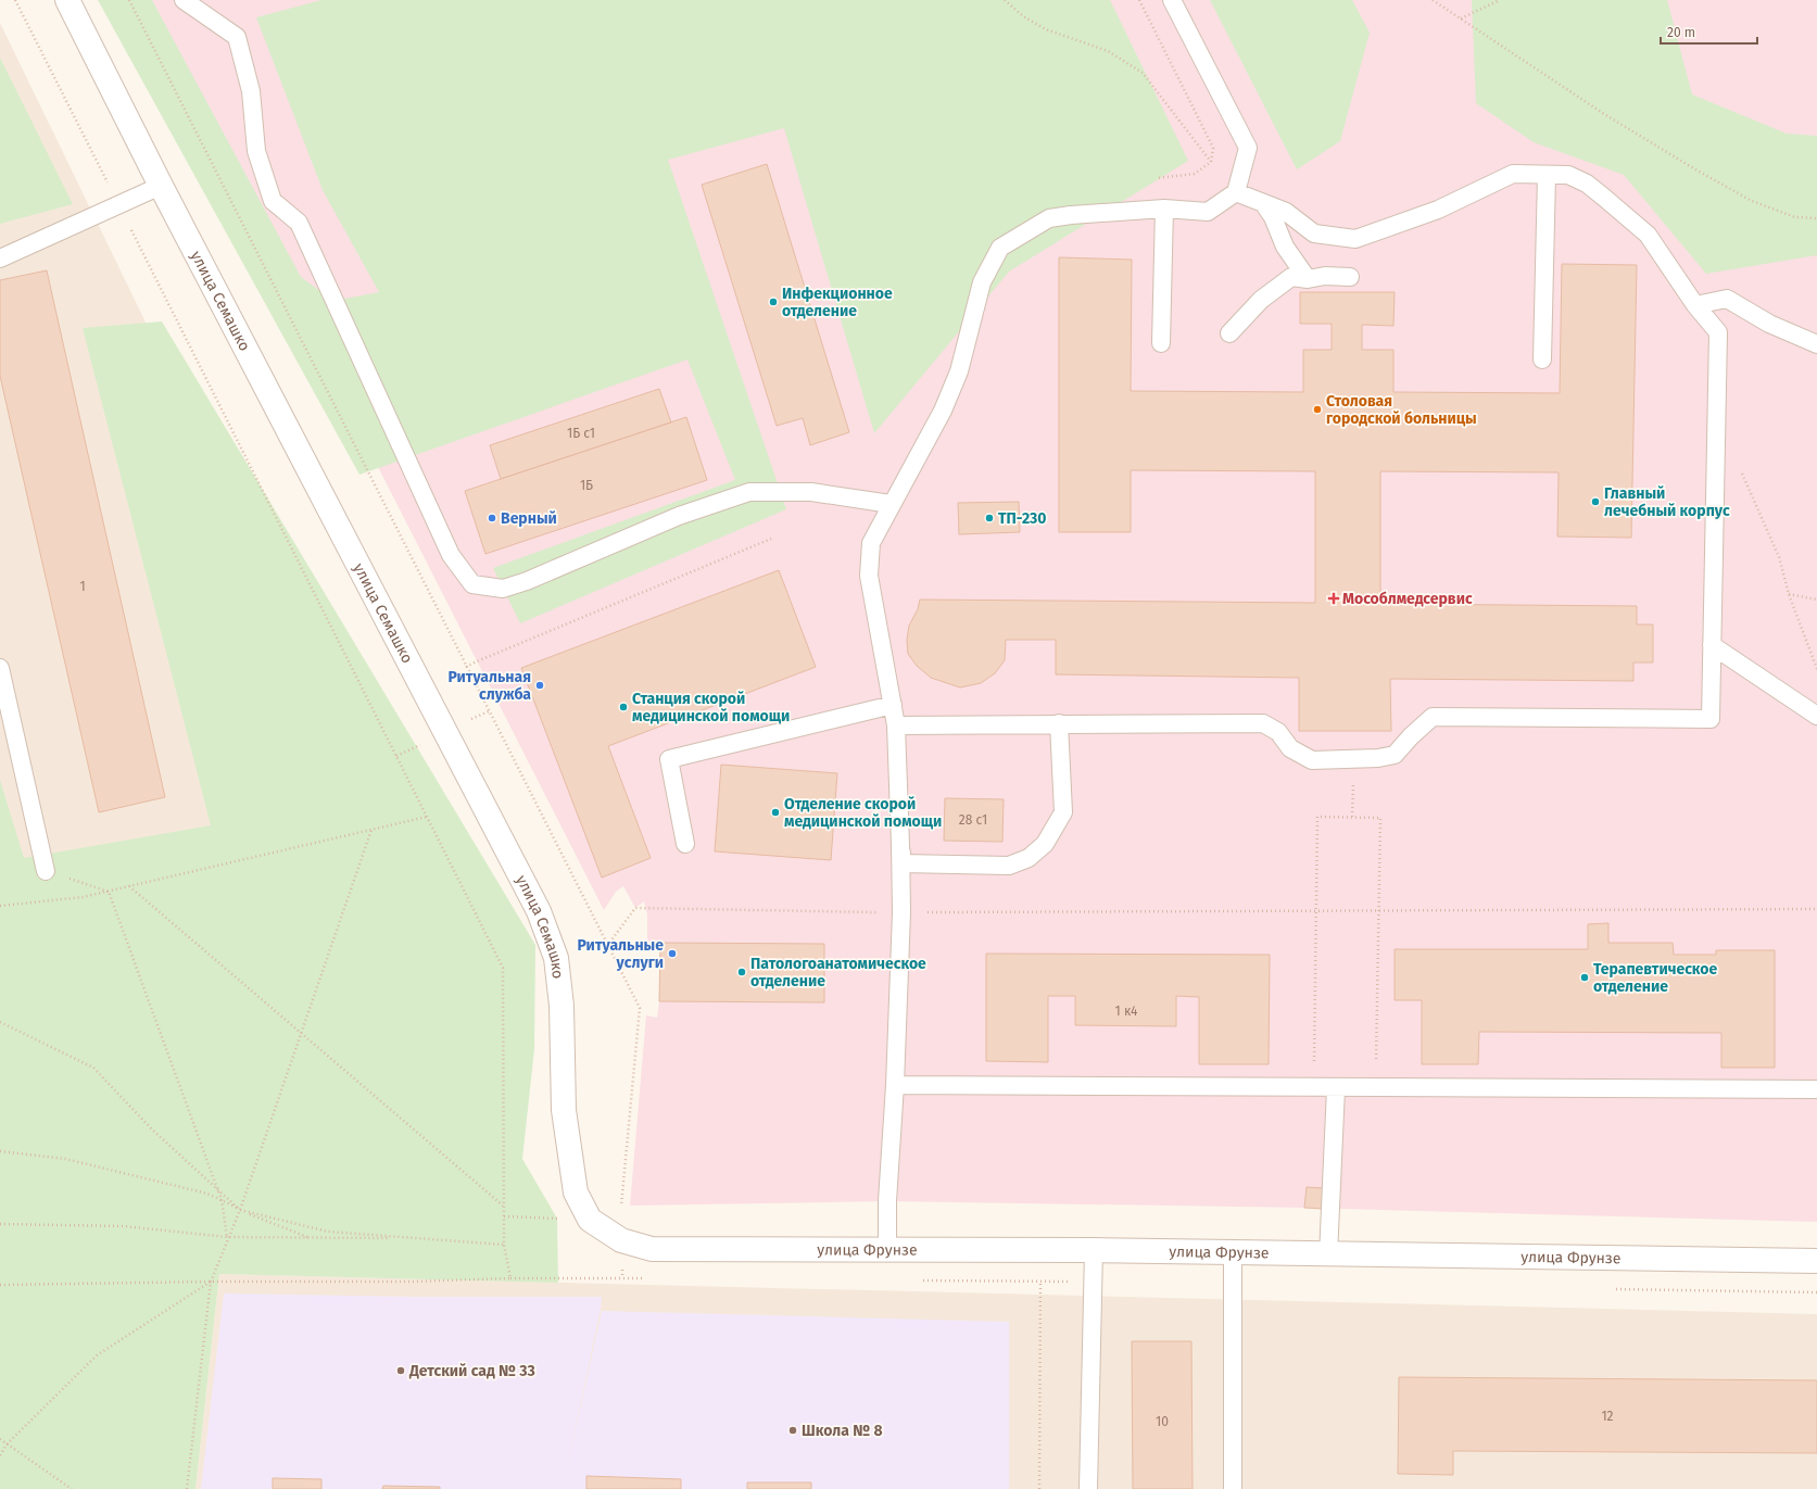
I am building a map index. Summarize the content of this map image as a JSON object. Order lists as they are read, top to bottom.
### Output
{
  "streets": {
    "street": ["улица Семашко", "улица Фрунзе"]
  },
  "crossings": [
    ["улица Семашко", "улица Фрунзе"]
  ],
  "places": {
    "other": [
      "Инфекционное отделение",
      "Столовая городской больницы",
      "Главный лечебный корпус",
      "Верный",
      "ТП-230",
      "Ритуальная служба",
      "Станция скорой медицинской помощи",
      "Отделение скорой медицинской помощи",
      "Ритуальные услуги",
      "Патологоанатомическое отделение",
      "Терапевтическое отделение",
      "Детский сад № 33",
      "Школа № 8"
    ],
    "health": ["Мособлмедсервис"]
  },
  "house_numbers": [
    "1Б с1",
    "1Б",
    "1",
    "28 с1",
    "1 к4",
    "12",
    "10"
  ],
  "scale_bar": "20 m"
}
